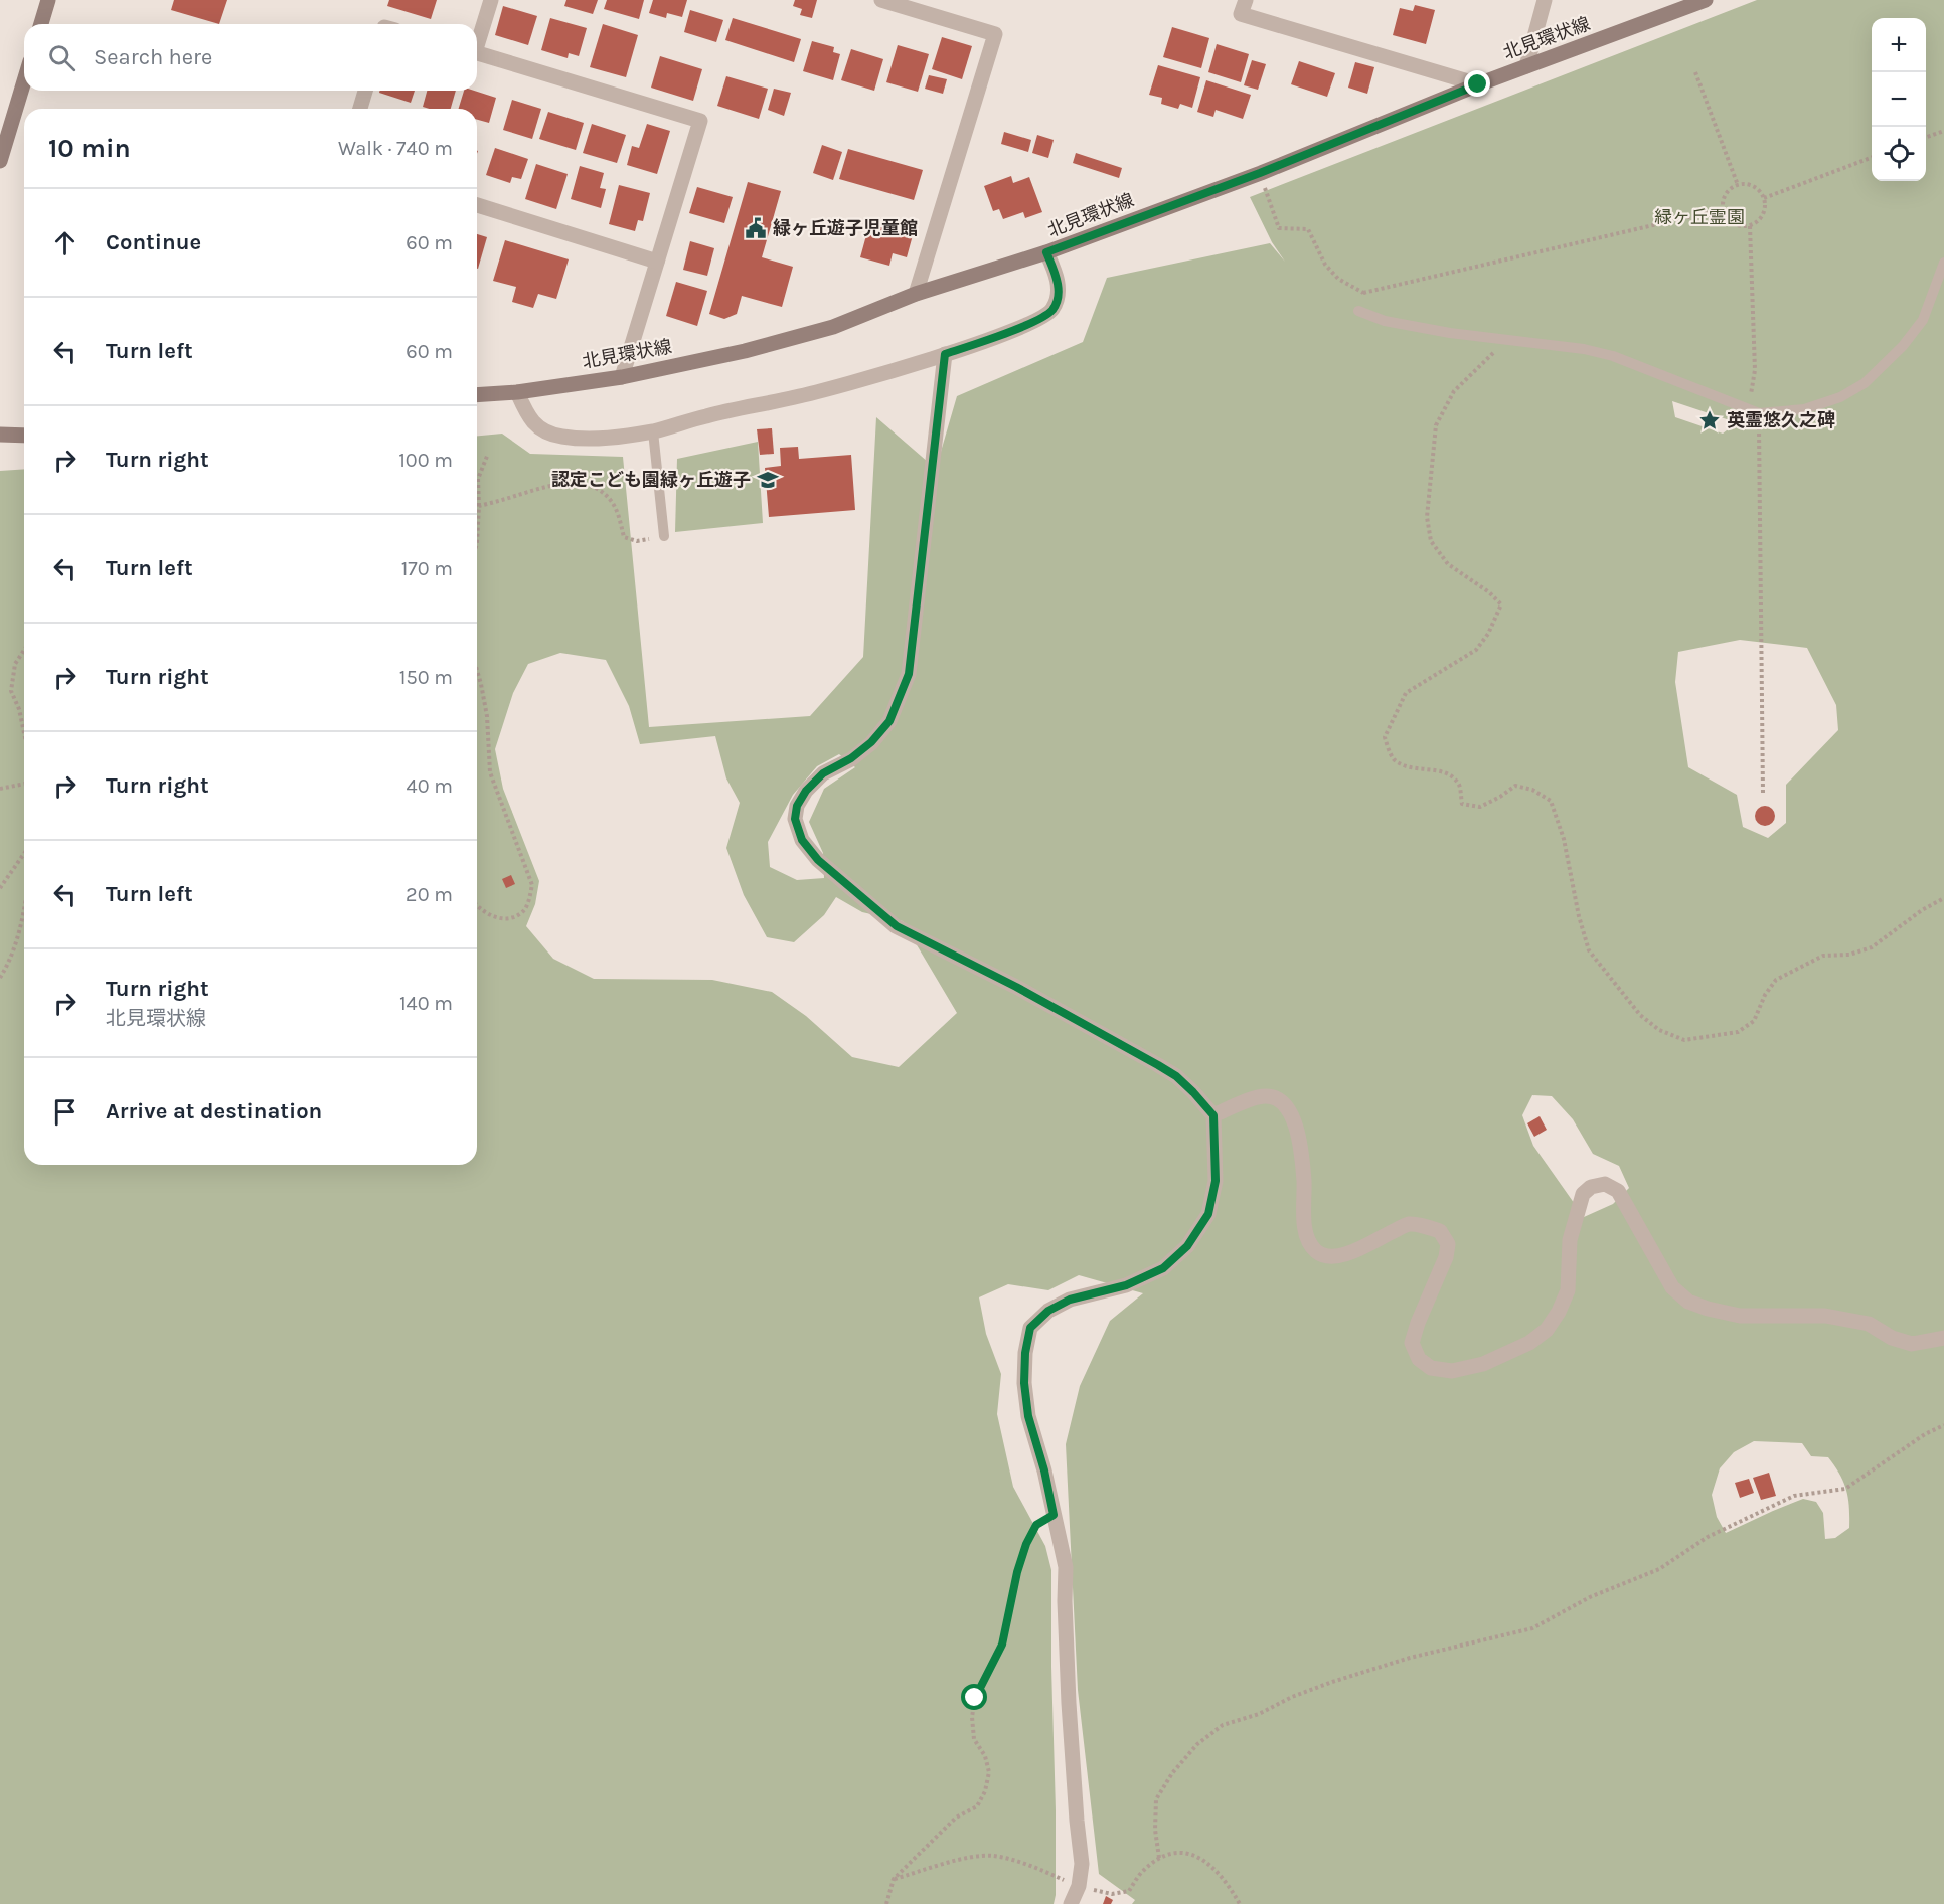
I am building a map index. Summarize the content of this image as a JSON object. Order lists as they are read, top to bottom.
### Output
{
  "streets": {
    "main road": ["北見環状線"]
  },
  "parks": ["緑ヶ丘霊園"],
  "places": {
    "public building": ["緑ヶ丘遊子児童館"],
    "place": ["英霊悠久之碑"],
    "school or university": ["認定こども園緑ヶ丘遊子"]
  },
  "page": {
    "map_buttons": ["+", "−"],
    "search": "Search here",
    "heading": ["10 min", "Walk · 740 m"],
    "list": [
      ["Continue", "60 m"],
      ["Turn left", "60 m"],
      ["Turn right", "100 m"],
      ["Turn left", "170 m"],
      ["Turn right", "150 m"],
      ["Turn right", "40 m"],
      ["Turn left", "20 m"],
      ["Turn right", "北見環状線", "140 m"],
      "Arrive at destination"
    ]
  }
}
